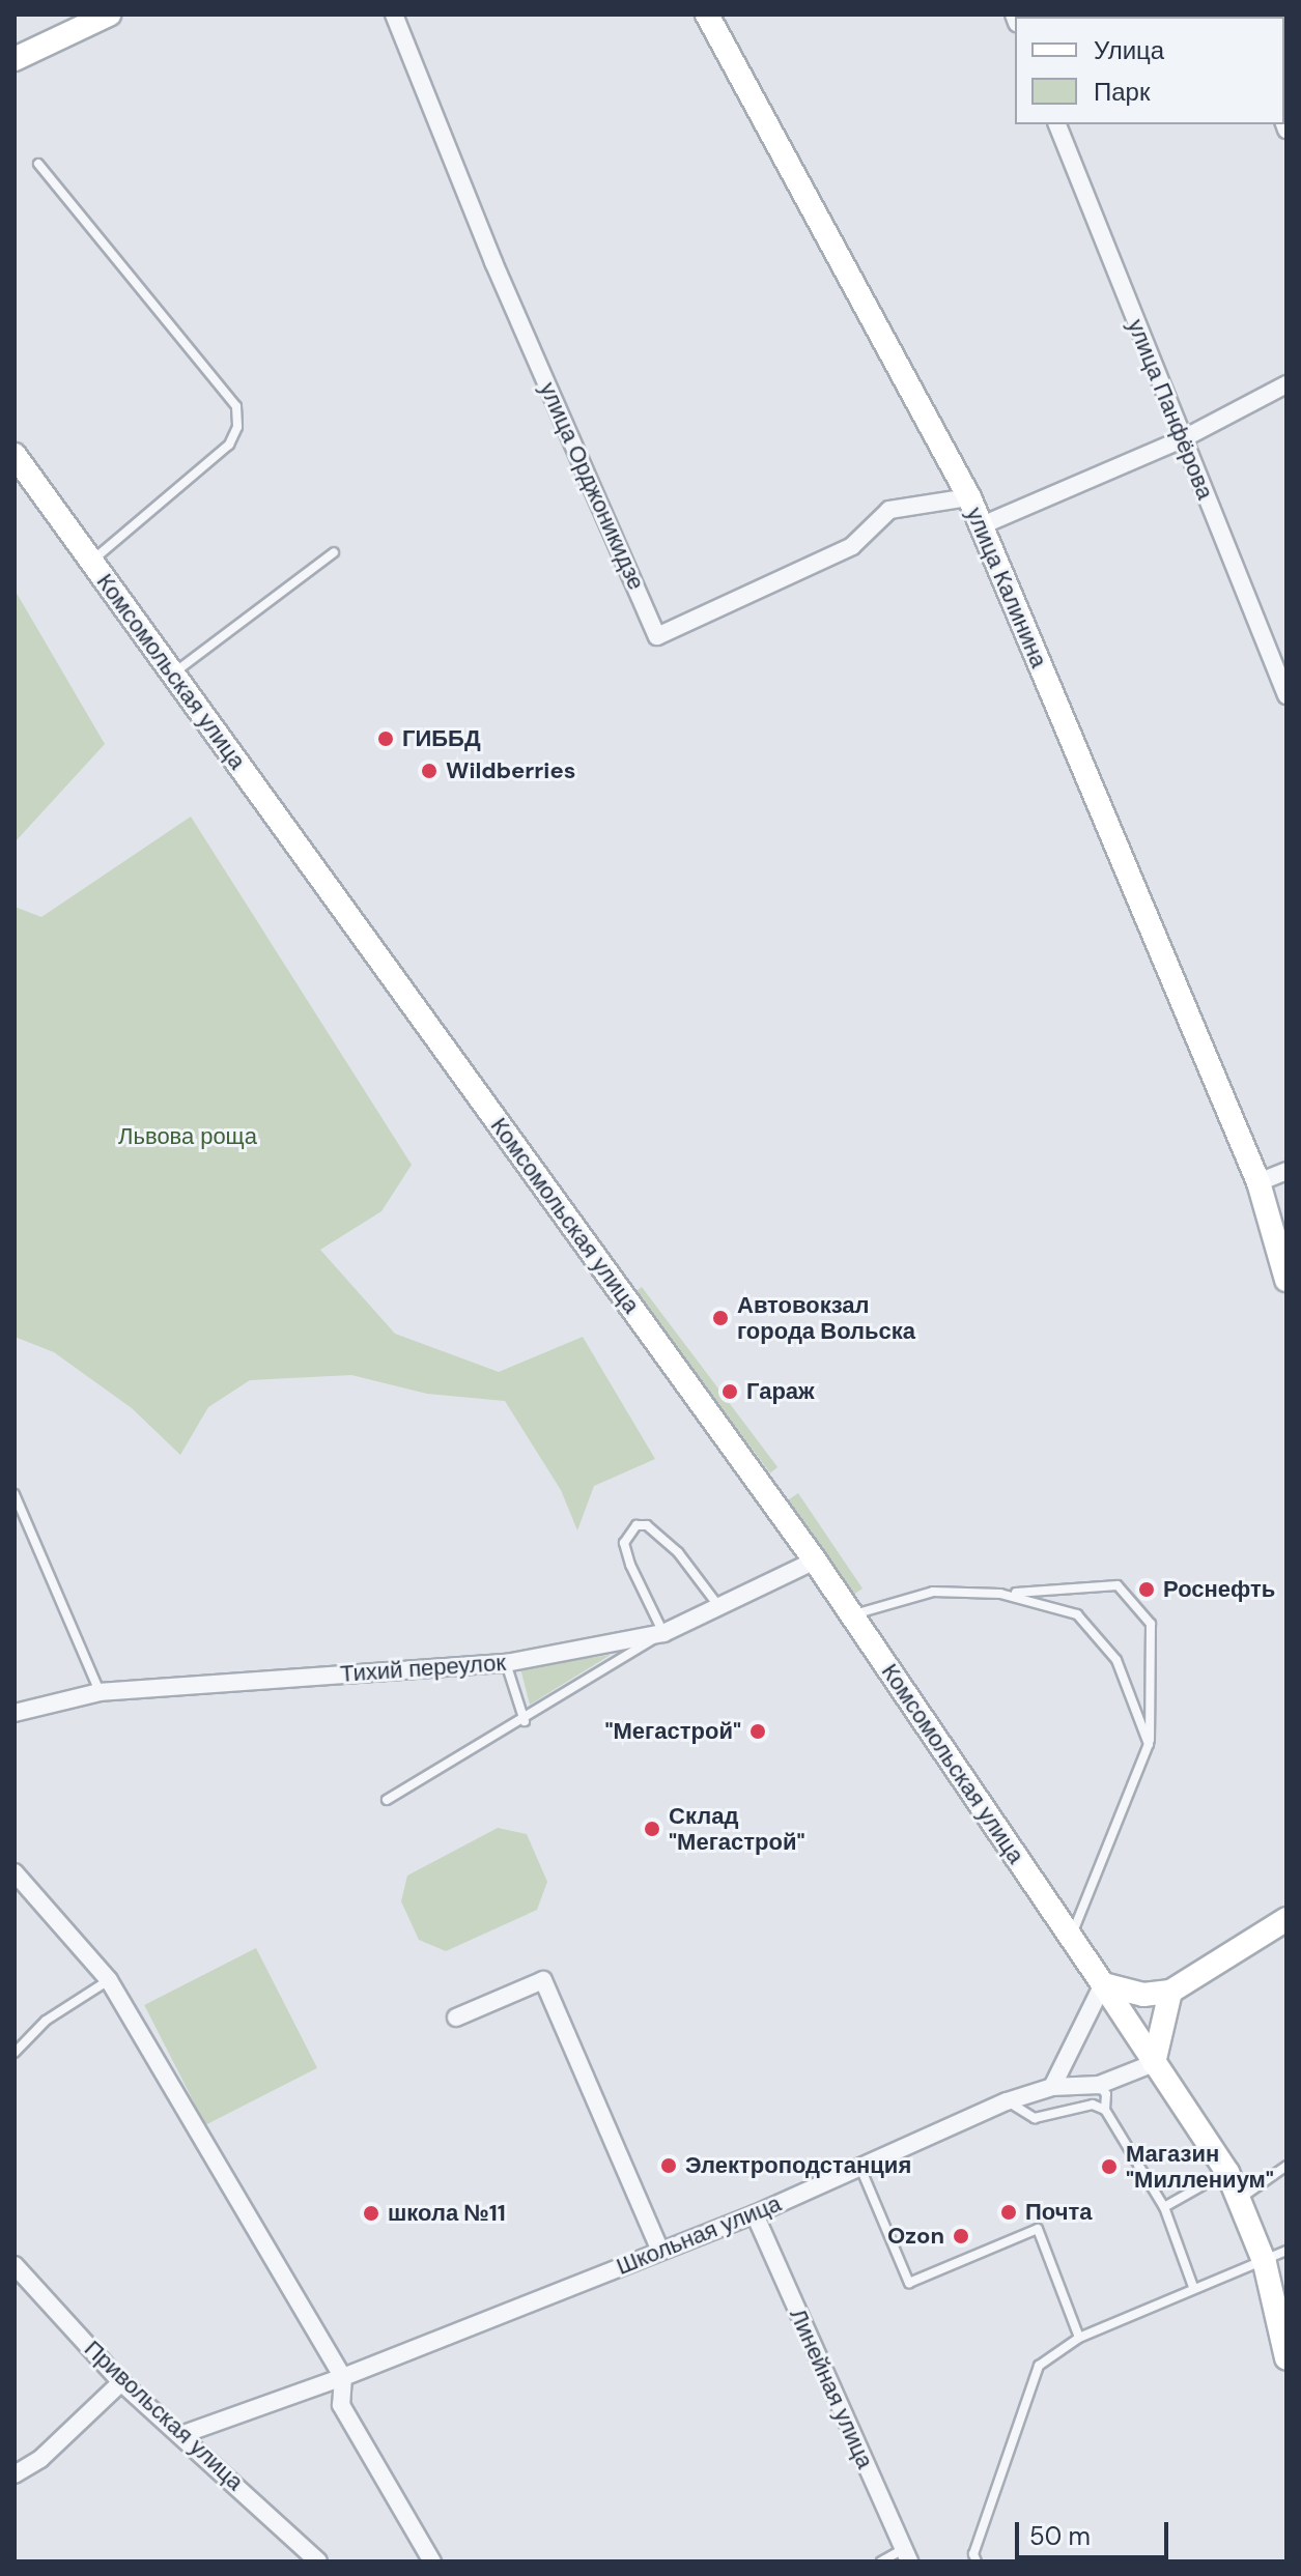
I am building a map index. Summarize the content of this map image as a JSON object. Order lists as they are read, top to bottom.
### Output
{
  "streets": {
    "main road": ["улица Калинина", "Комсомольская улица"],
    "street": [
      "улица Панфёрова",
      "улица Орджоникидзе",
      "Тихий переулок",
      "Школьная улица",
      "Линейная улица",
      "Привольская улица"
    ]
  },
  "crossings": [
    ["улица Орджоникидзе", "улица Калинина"],
    ["Комсомольская улица", "Тихий переулок"],
    ["Комсомольская улица", "Школьная улица"],
    ["Школьная улица", "Линейная улица"],
    ["Школьная улица", "Привольская улица"]
  ],
  "parks": ["Львова роща"],
  "places": [
    "ГИББД",
    "Wildberries",
    "Автовокзал города Вольска",
    "Гараж",
    "Роснефть",
    "\"Мегастрой\"",
    "Склад \"Мегастрой\"",
    "Электроподстанция",
    "Магазин \"Миллениум\"",
    "Почта",
    "школа №11",
    "Ozon"
  ],
  "legend": ["Улица", "Парк"],
  "scale_bar": "50 m"
}
